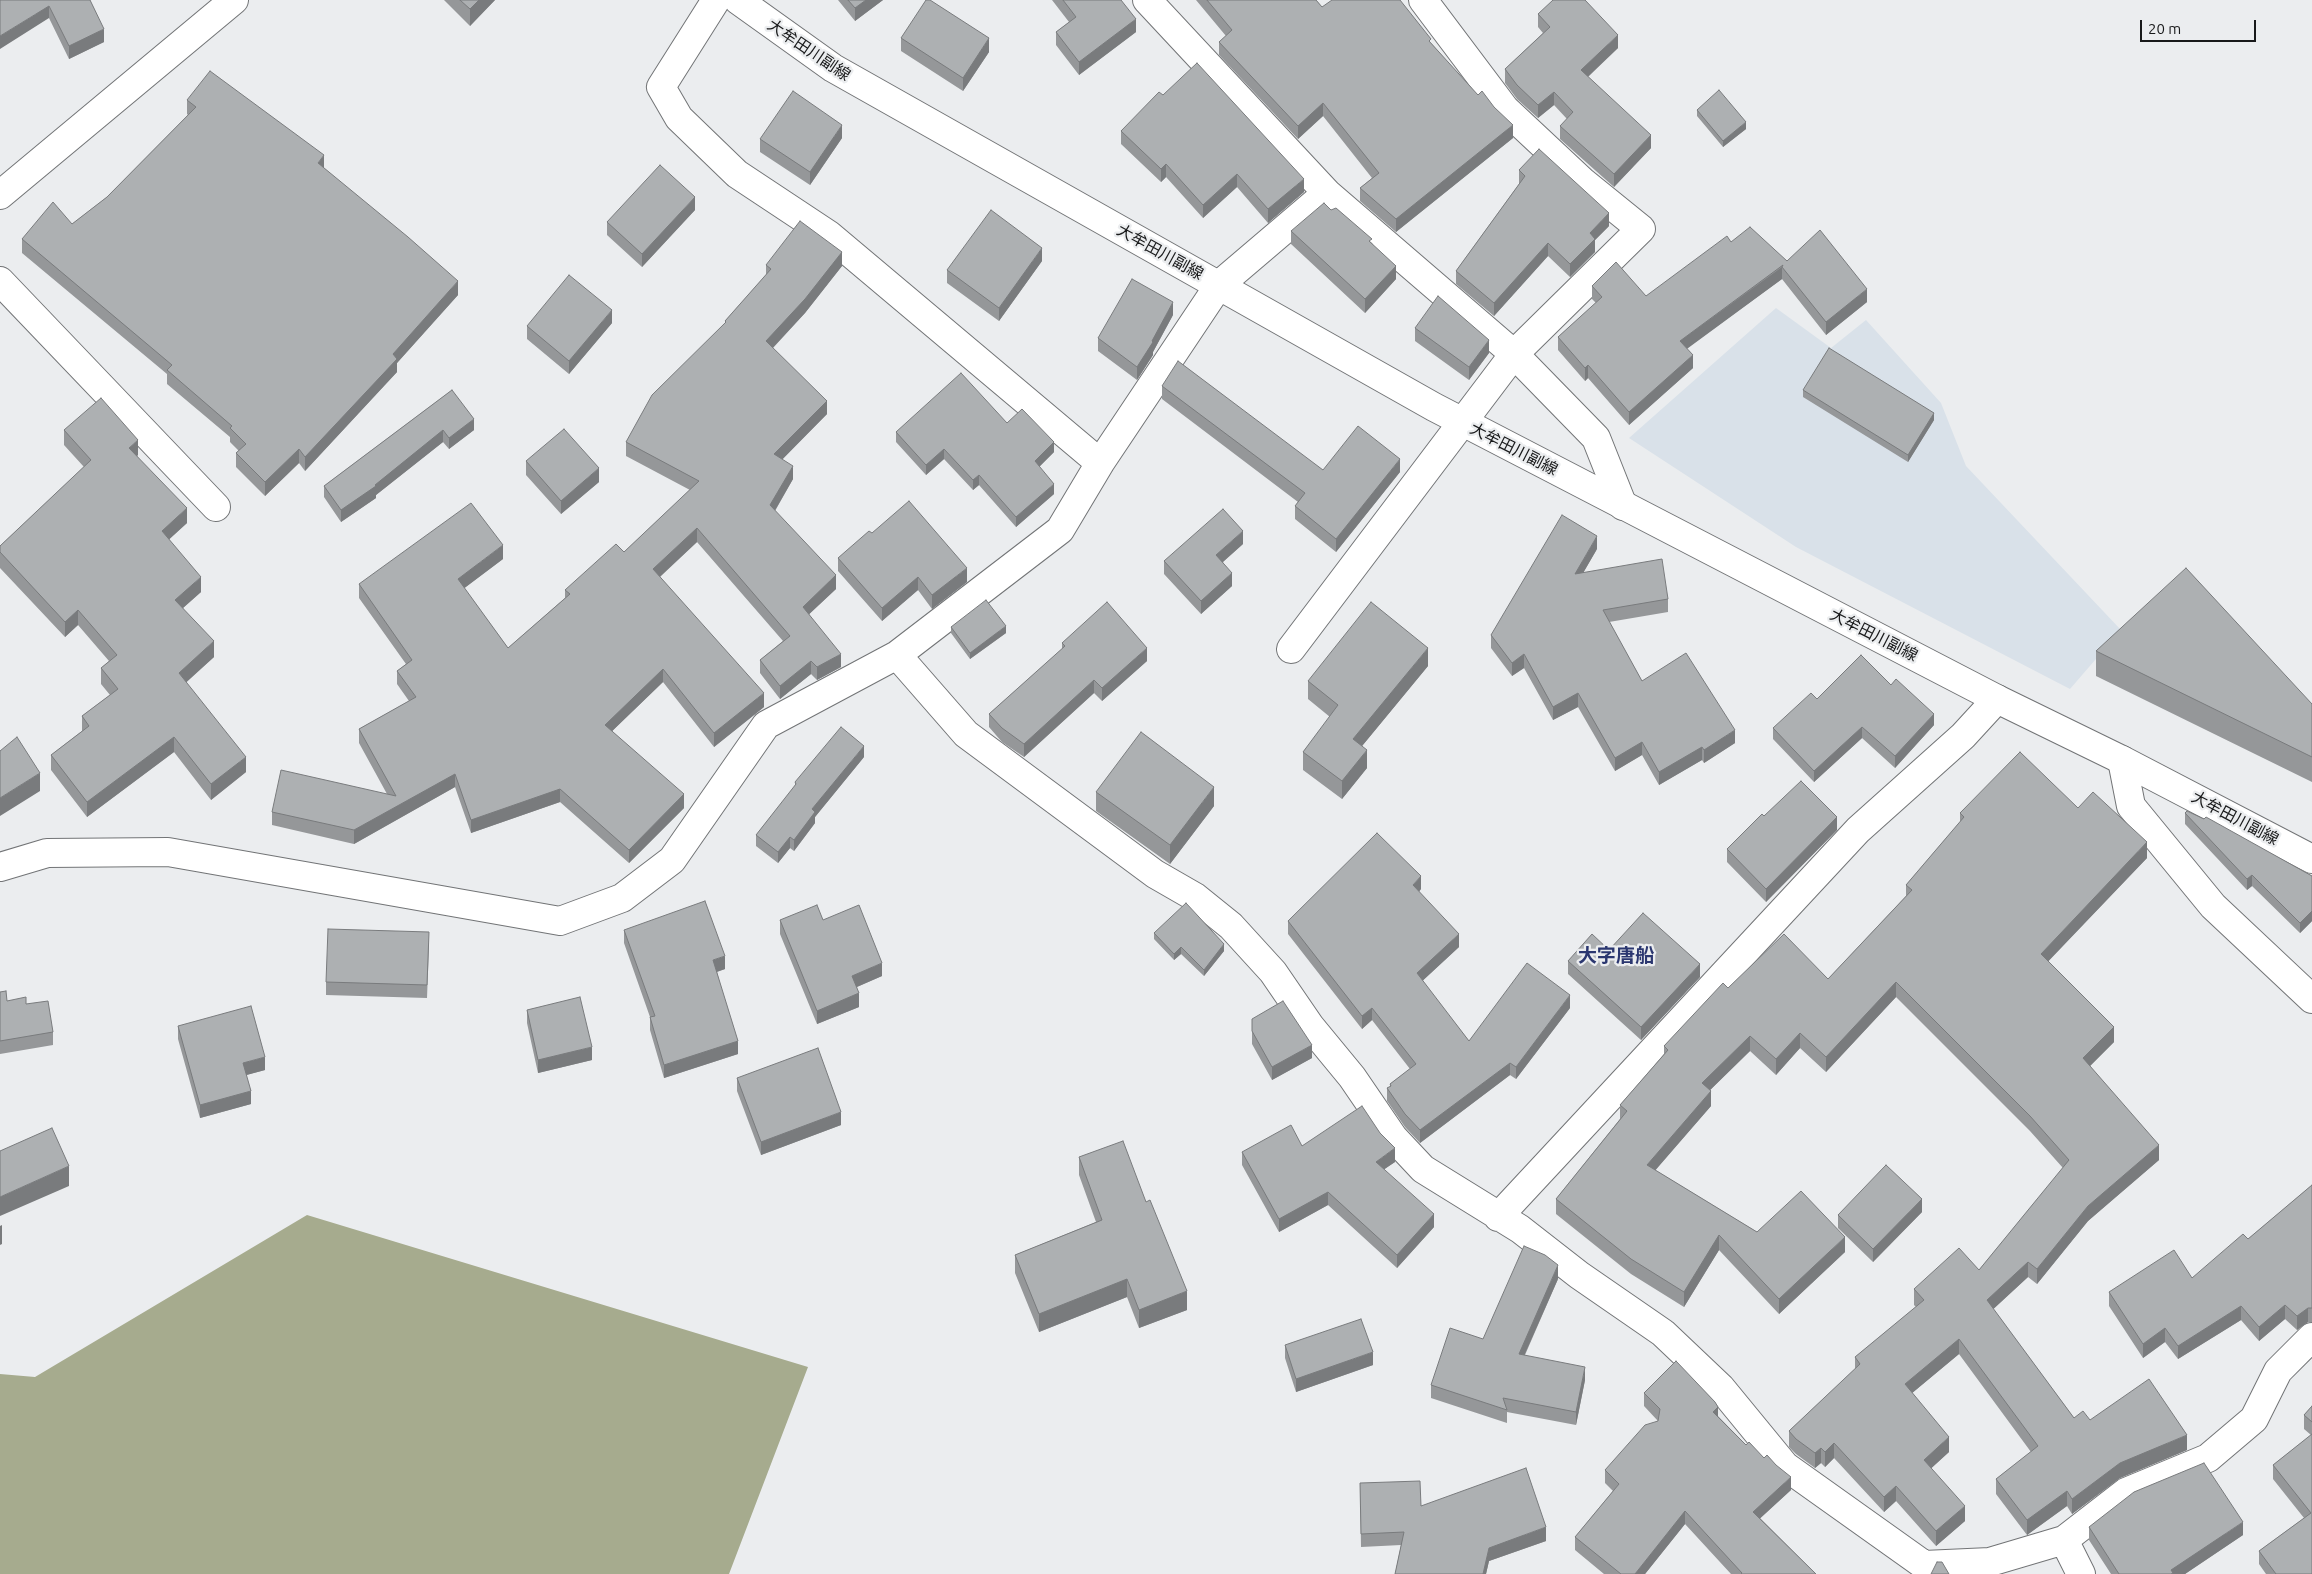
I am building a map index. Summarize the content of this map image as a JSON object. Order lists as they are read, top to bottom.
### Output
{
  "streets": {
    "street": ["大牟田川副線"]
  },
  "districts": ["大字唐船"],
  "scale_bar": "20 m"
}
